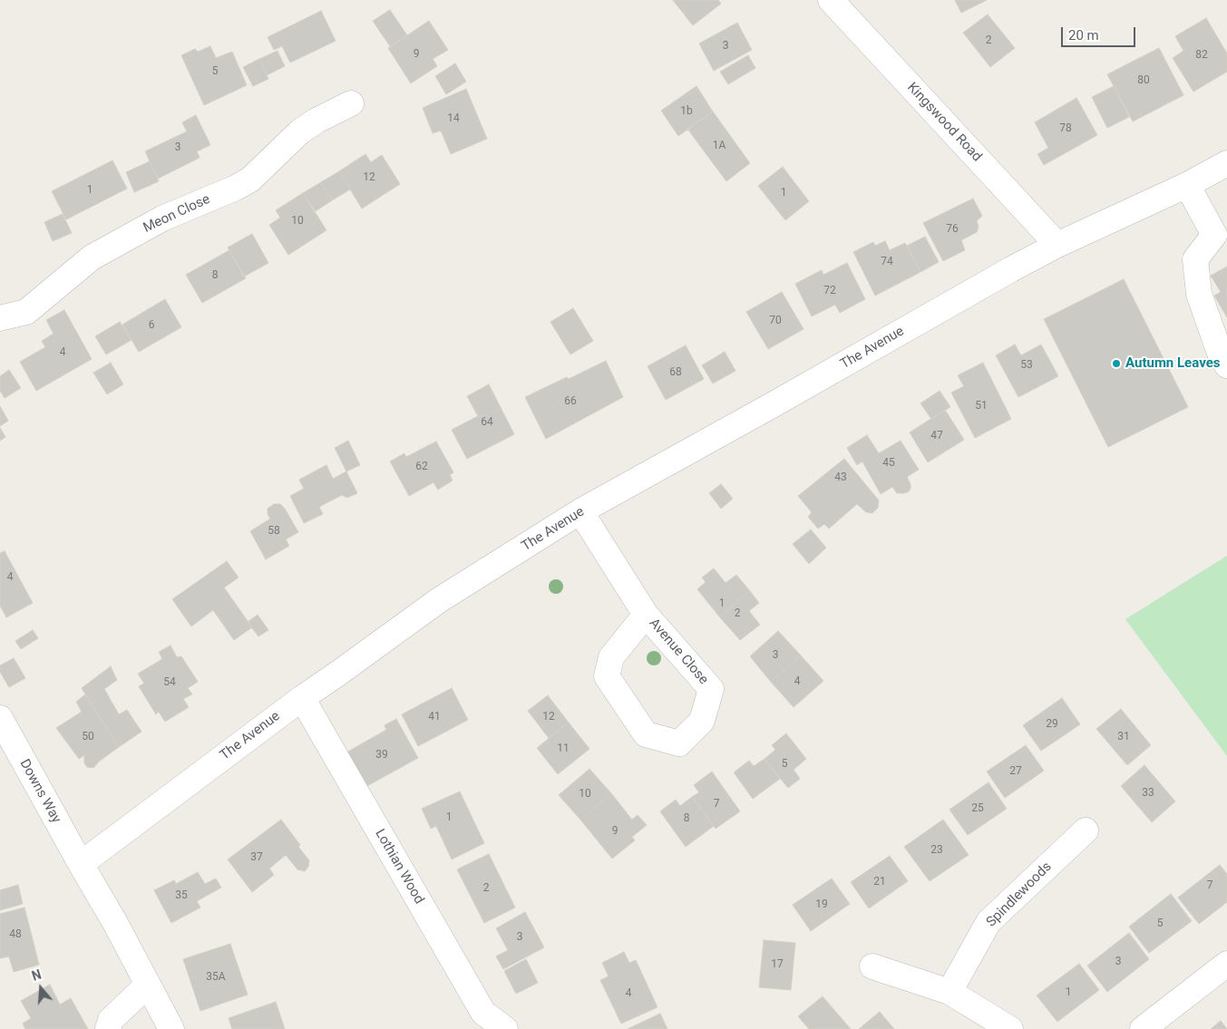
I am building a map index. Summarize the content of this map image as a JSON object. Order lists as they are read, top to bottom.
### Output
{
  "streets": {
    "street": [
      "Kingswood Road",
      "Meon Close",
      "The Avenue",
      "Avenue Close",
      "Downs Way",
      "Lothian Wood",
      "Spindlewoods"
    ]
  },
  "crossings": [
    ["Kingswood Road", "The Avenue"],
    ["The Avenue", "Avenue Close"],
    ["The Avenue", "Downs Way"],
    ["The Avenue", "Lothian Wood"]
  ],
  "places": ["Autumn Leaves"],
  "house_numbers": [
    "2",
    "3",
    "9",
    "82",
    "5",
    "80",
    "1b",
    "14",
    "78",
    "1A",
    "3",
    "12",
    "1",
    "1",
    "10",
    "76",
    "74",
    "8",
    "72",
    "70",
    "6",
    "4",
    "53",
    "68",
    "66",
    "51",
    "64",
    "47",
    "45",
    "62",
    "43",
    "58",
    "4",
    "1",
    "2",
    "3",
    "4",
    "54",
    "41",
    "12",
    "29",
    "50",
    "31",
    "11",
    "39",
    "5",
    "27",
    "33",
    "10",
    "7",
    "25",
    "1",
    "8",
    "9",
    "23",
    "37",
    "21",
    "7",
    "2",
    "35",
    "19",
    "5",
    "48",
    "3",
    "3",
    "17",
    "35A",
    "1",
    "4"
  ],
  "scale_bar": "20 m",
  "north": "top"
}
